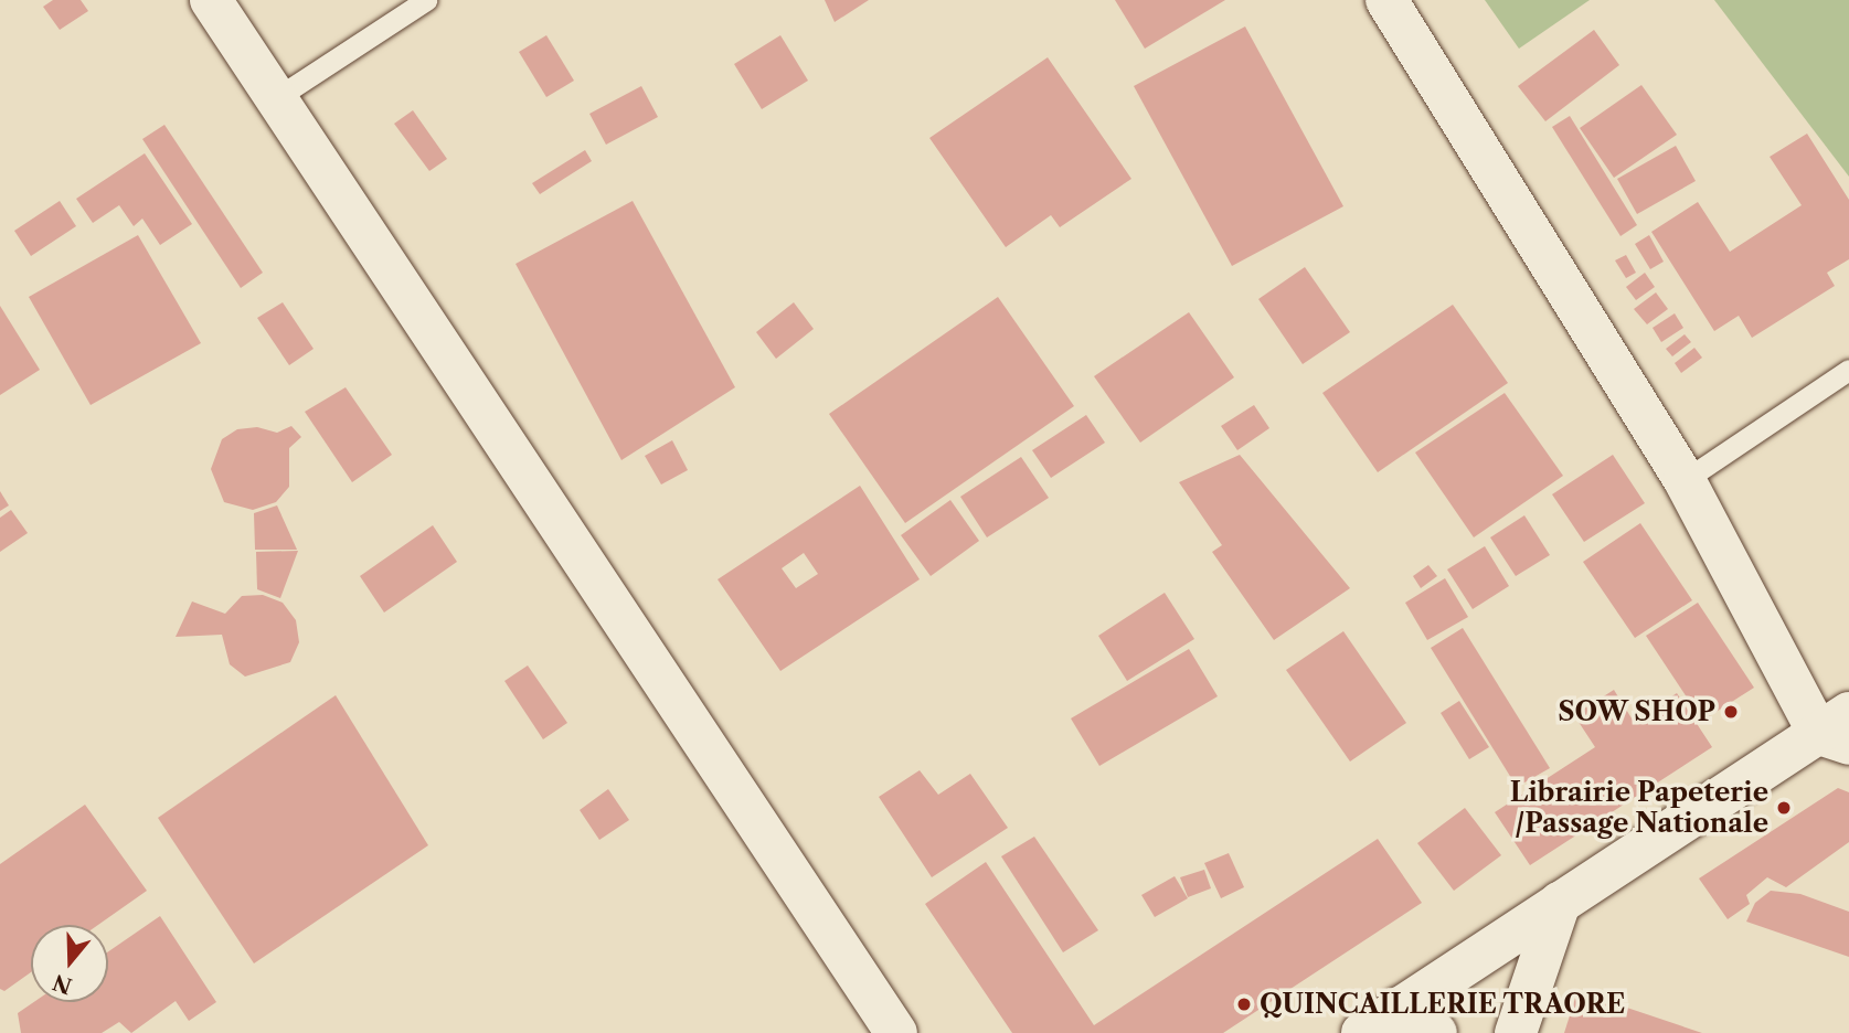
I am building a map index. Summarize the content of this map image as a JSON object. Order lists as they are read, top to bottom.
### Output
{
  "places": ["SOW SHOP", "Librairie Papeterie /Passage Nationale", "QUINCAILLERIE TRAORE"],
  "north": "bottom"
}
